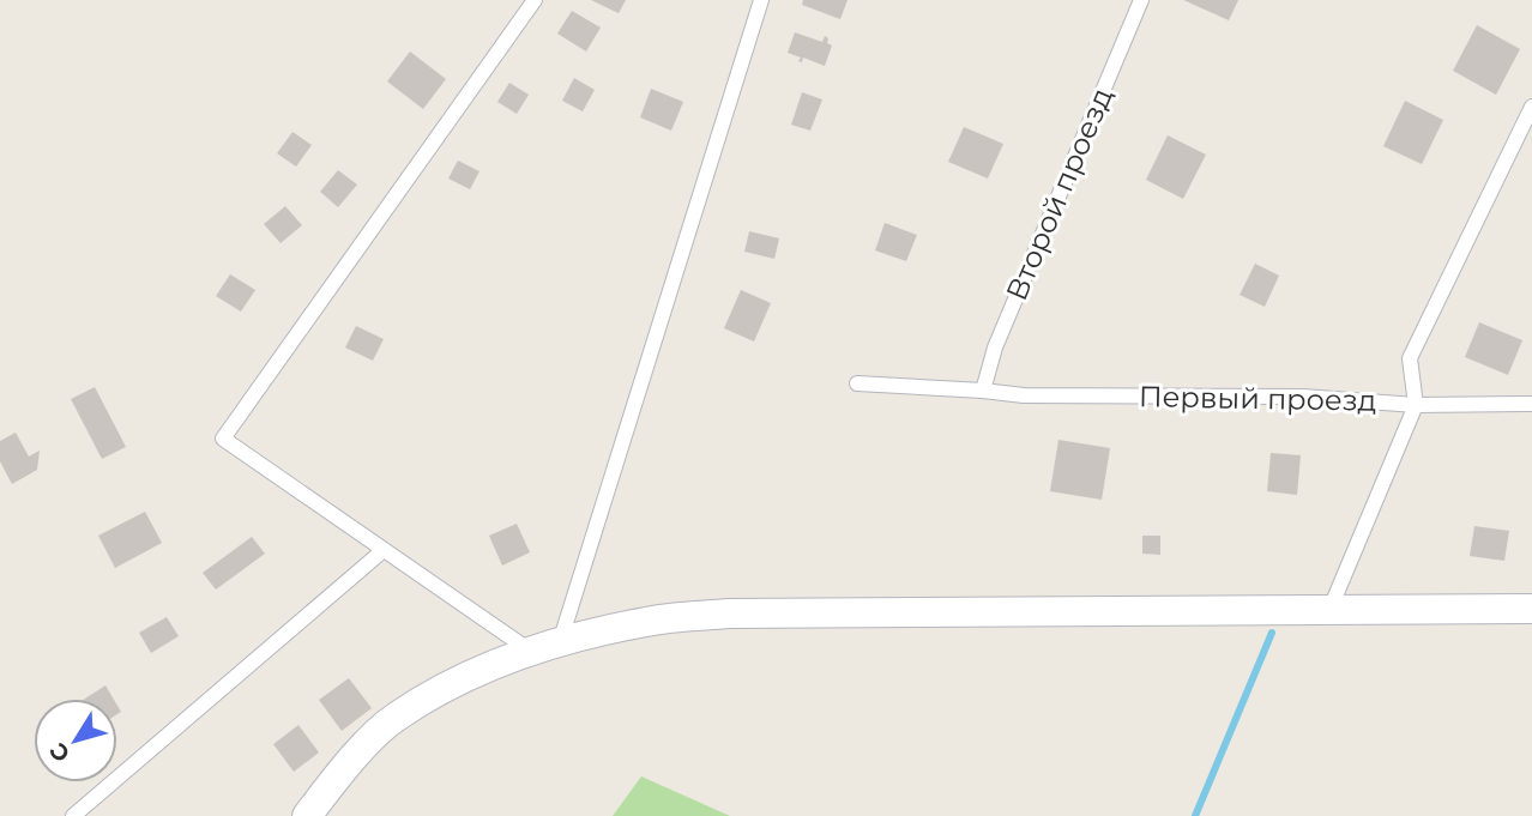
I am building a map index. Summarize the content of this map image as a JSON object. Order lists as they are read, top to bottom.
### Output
{
  "streets": {
    "lane": ["Второй проезд", "Первый проезд"]
  },
  "crossings": [
    ["Второй проезд", "Первый проезд"]
  ],
  "north": "bottom left"
}
